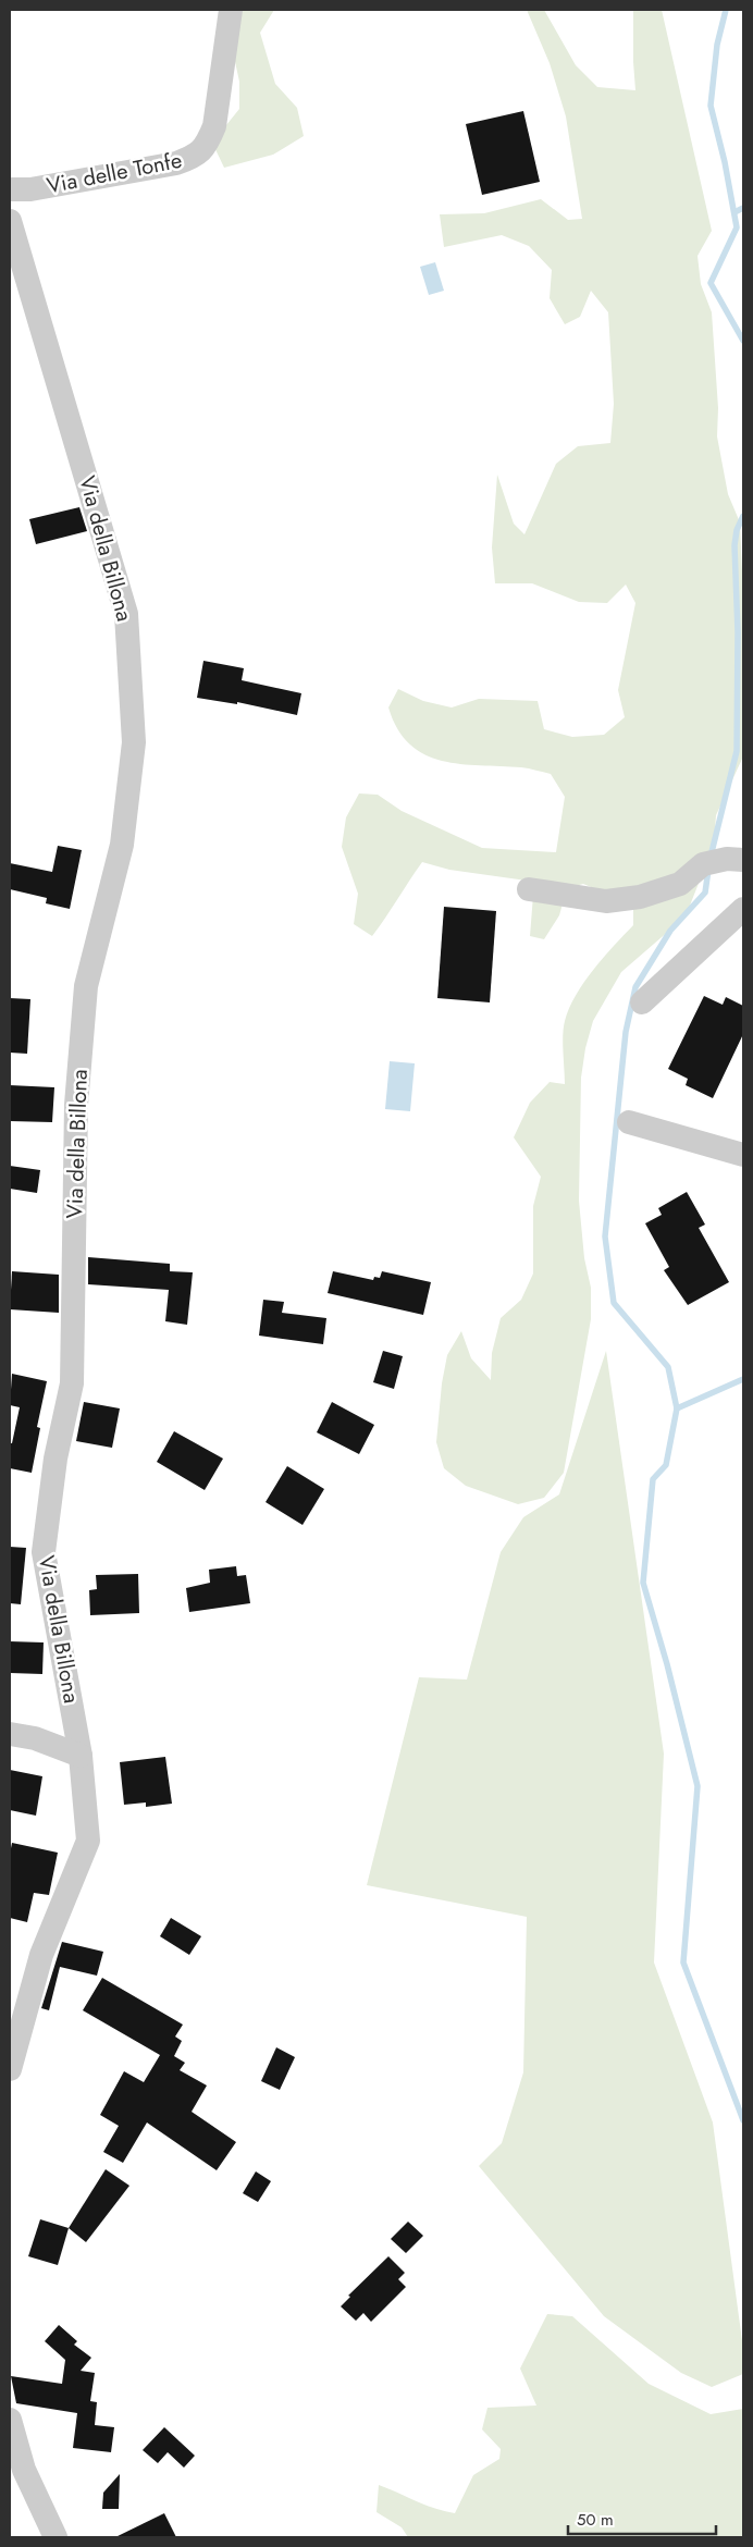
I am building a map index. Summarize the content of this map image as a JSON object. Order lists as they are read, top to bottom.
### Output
{
  "streets": {
    "street": ["Via delle Tonfe", "Via della Billona"]
  },
  "scale_bar": "50 m"
}
